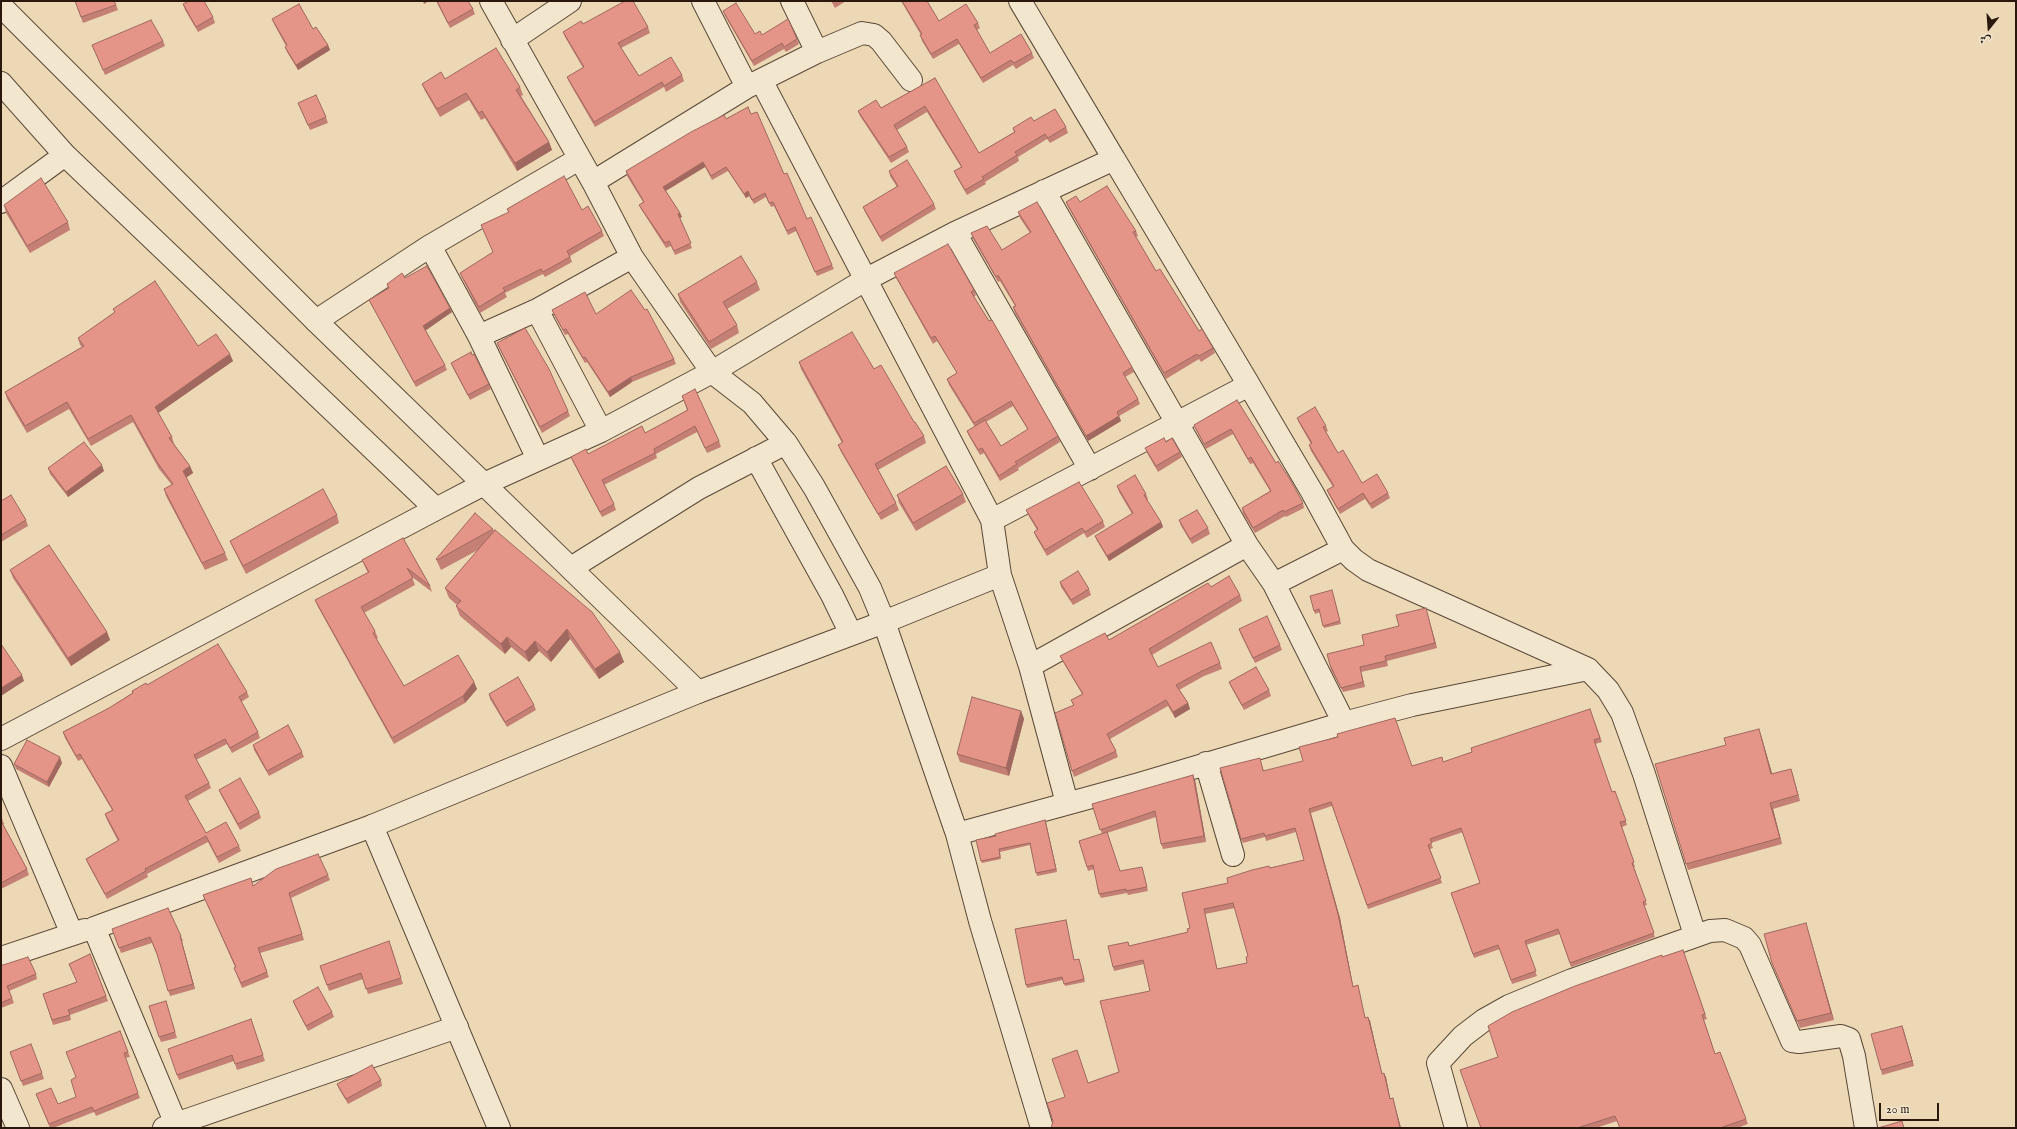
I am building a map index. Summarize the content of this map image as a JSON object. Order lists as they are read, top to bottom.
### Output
{
  "scale_bar": "20 m",
  "north": "bottom"
}
